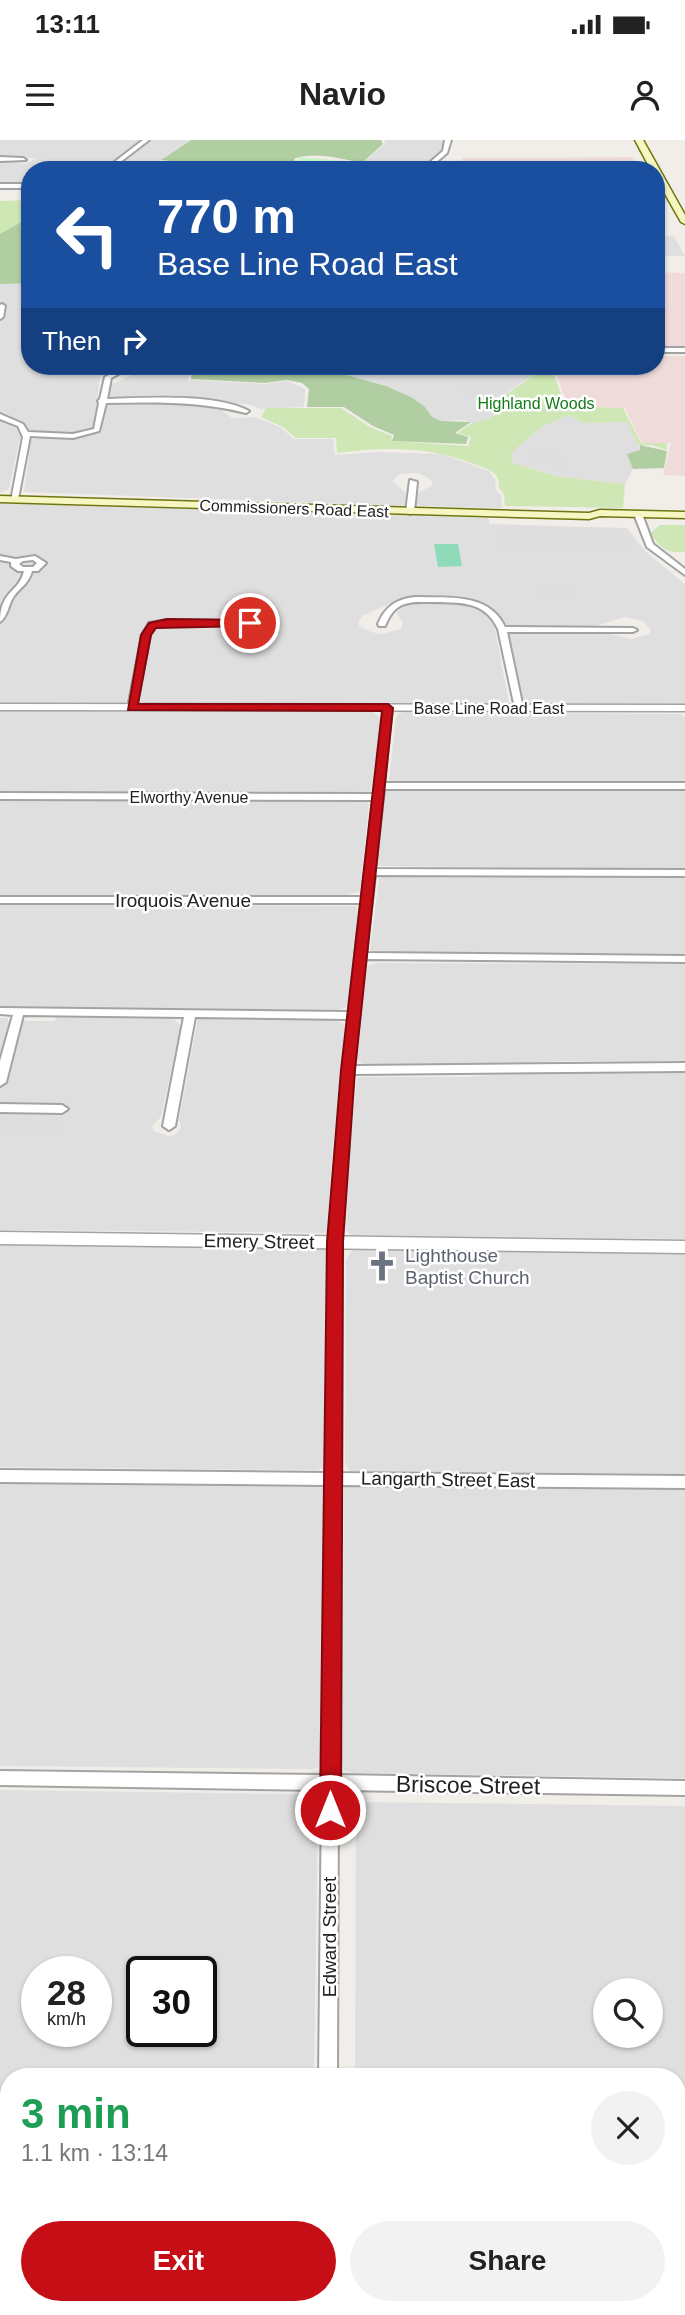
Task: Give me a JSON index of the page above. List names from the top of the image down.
{
  "streets": {
    "main road": ["Commissioners Road East"],
    "street": [
      "Base Line Road East",
      "Elworthy Avenue",
      "Iroquois Avenue",
      "Emery Street",
      "Langarth Street East",
      "Briscoe Street",
      "Edward Street"
    ]
  },
  "crossings": [
    ["Base Line Road East", "Edward Street"],
    ["Elworthy Avenue", "Edward Street"],
    ["Iroquois Avenue", "Edward Street"],
    ["Emery Street", "Edward Street"],
    ["Langarth Street East", "Edward Street"],
    ["Briscoe Street", "Edward Street"]
  ],
  "parks": ["Highland Woods"],
  "places": {
    "church": ["Lighthouse Baptist Church"]
  },
  "page": {
    "status": "13:11",
    "header": "Navio",
    "turn": ["770 m", "Base Line Road East"],
    "then": "Then",
    "speed": "28 km/h",
    "limit": "30",
    "heading": ["3 min", "1.1 km · 13:14"],
    "buttons": ["Exit", "Share"]
  }
}
